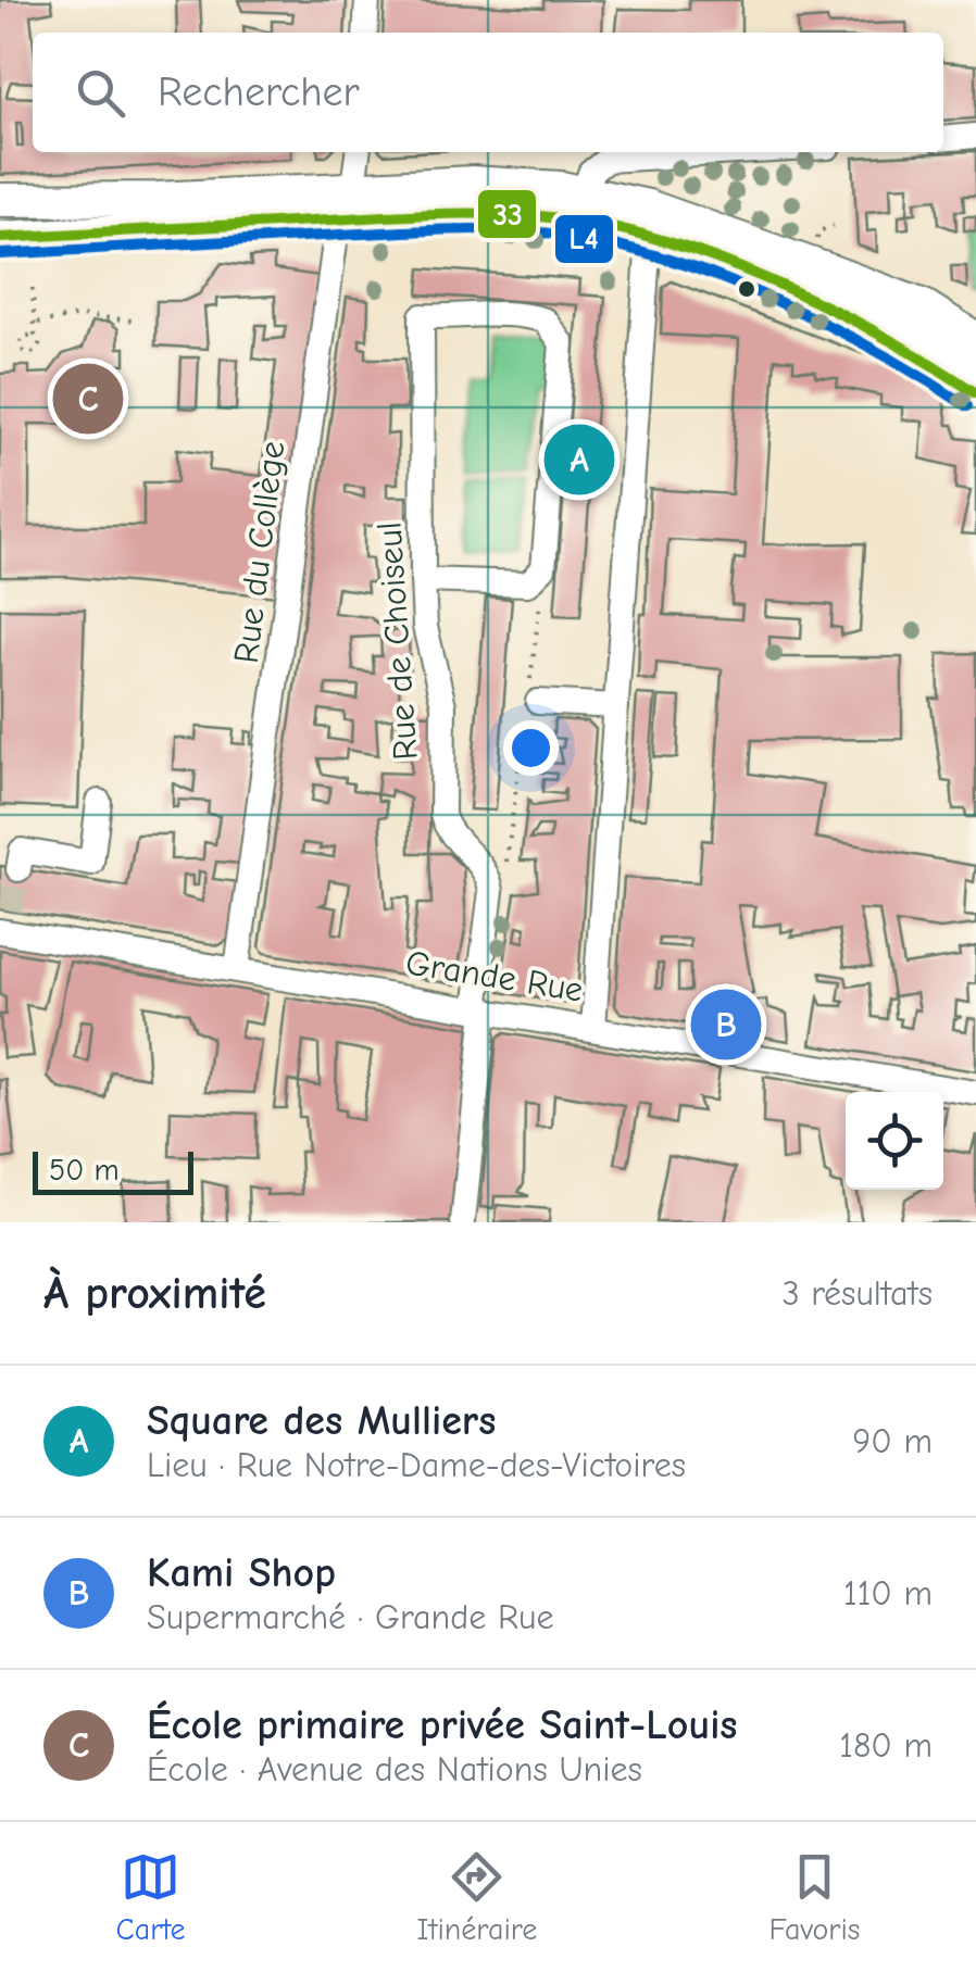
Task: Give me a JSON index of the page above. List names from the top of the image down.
{
  "streets": {
    "street": ["Rue du Collège", "Rue de Choiseul", "Grande Rue"]
  },
  "crossings": [
    ["Rue du Collège", "Grande Rue"]
  ],
  "lines": ["transit line 33", "transit line L4"],
  "scale_bar": "50 m",
  "page": {
    "search": "Rechercher",
    "pins": ["C", "A", "B"],
    "scale": "50 m",
    "heading": ["À proximité", "3 résultats"],
    "list": [
      {
        "mark": "A",
        "name": "Square des Mulliers",
        "note": "Lieu · Rue Notre-Dame-des-Victoires",
        "value": "90 m"
      },
      {
        "mark": "B",
        "name": "Kami Shop",
        "note": "Supermarché · Grande Rue",
        "value": "110 m"
      },
      {
        "mark": "C",
        "name": "École primaire privée Saint-Louis",
        "note": "École · Avenue des Nations Unies",
        "value": "180 m"
      }
    ],
    "nav": ["Carte", "Itinéraire", "Favoris"]
  }
}
